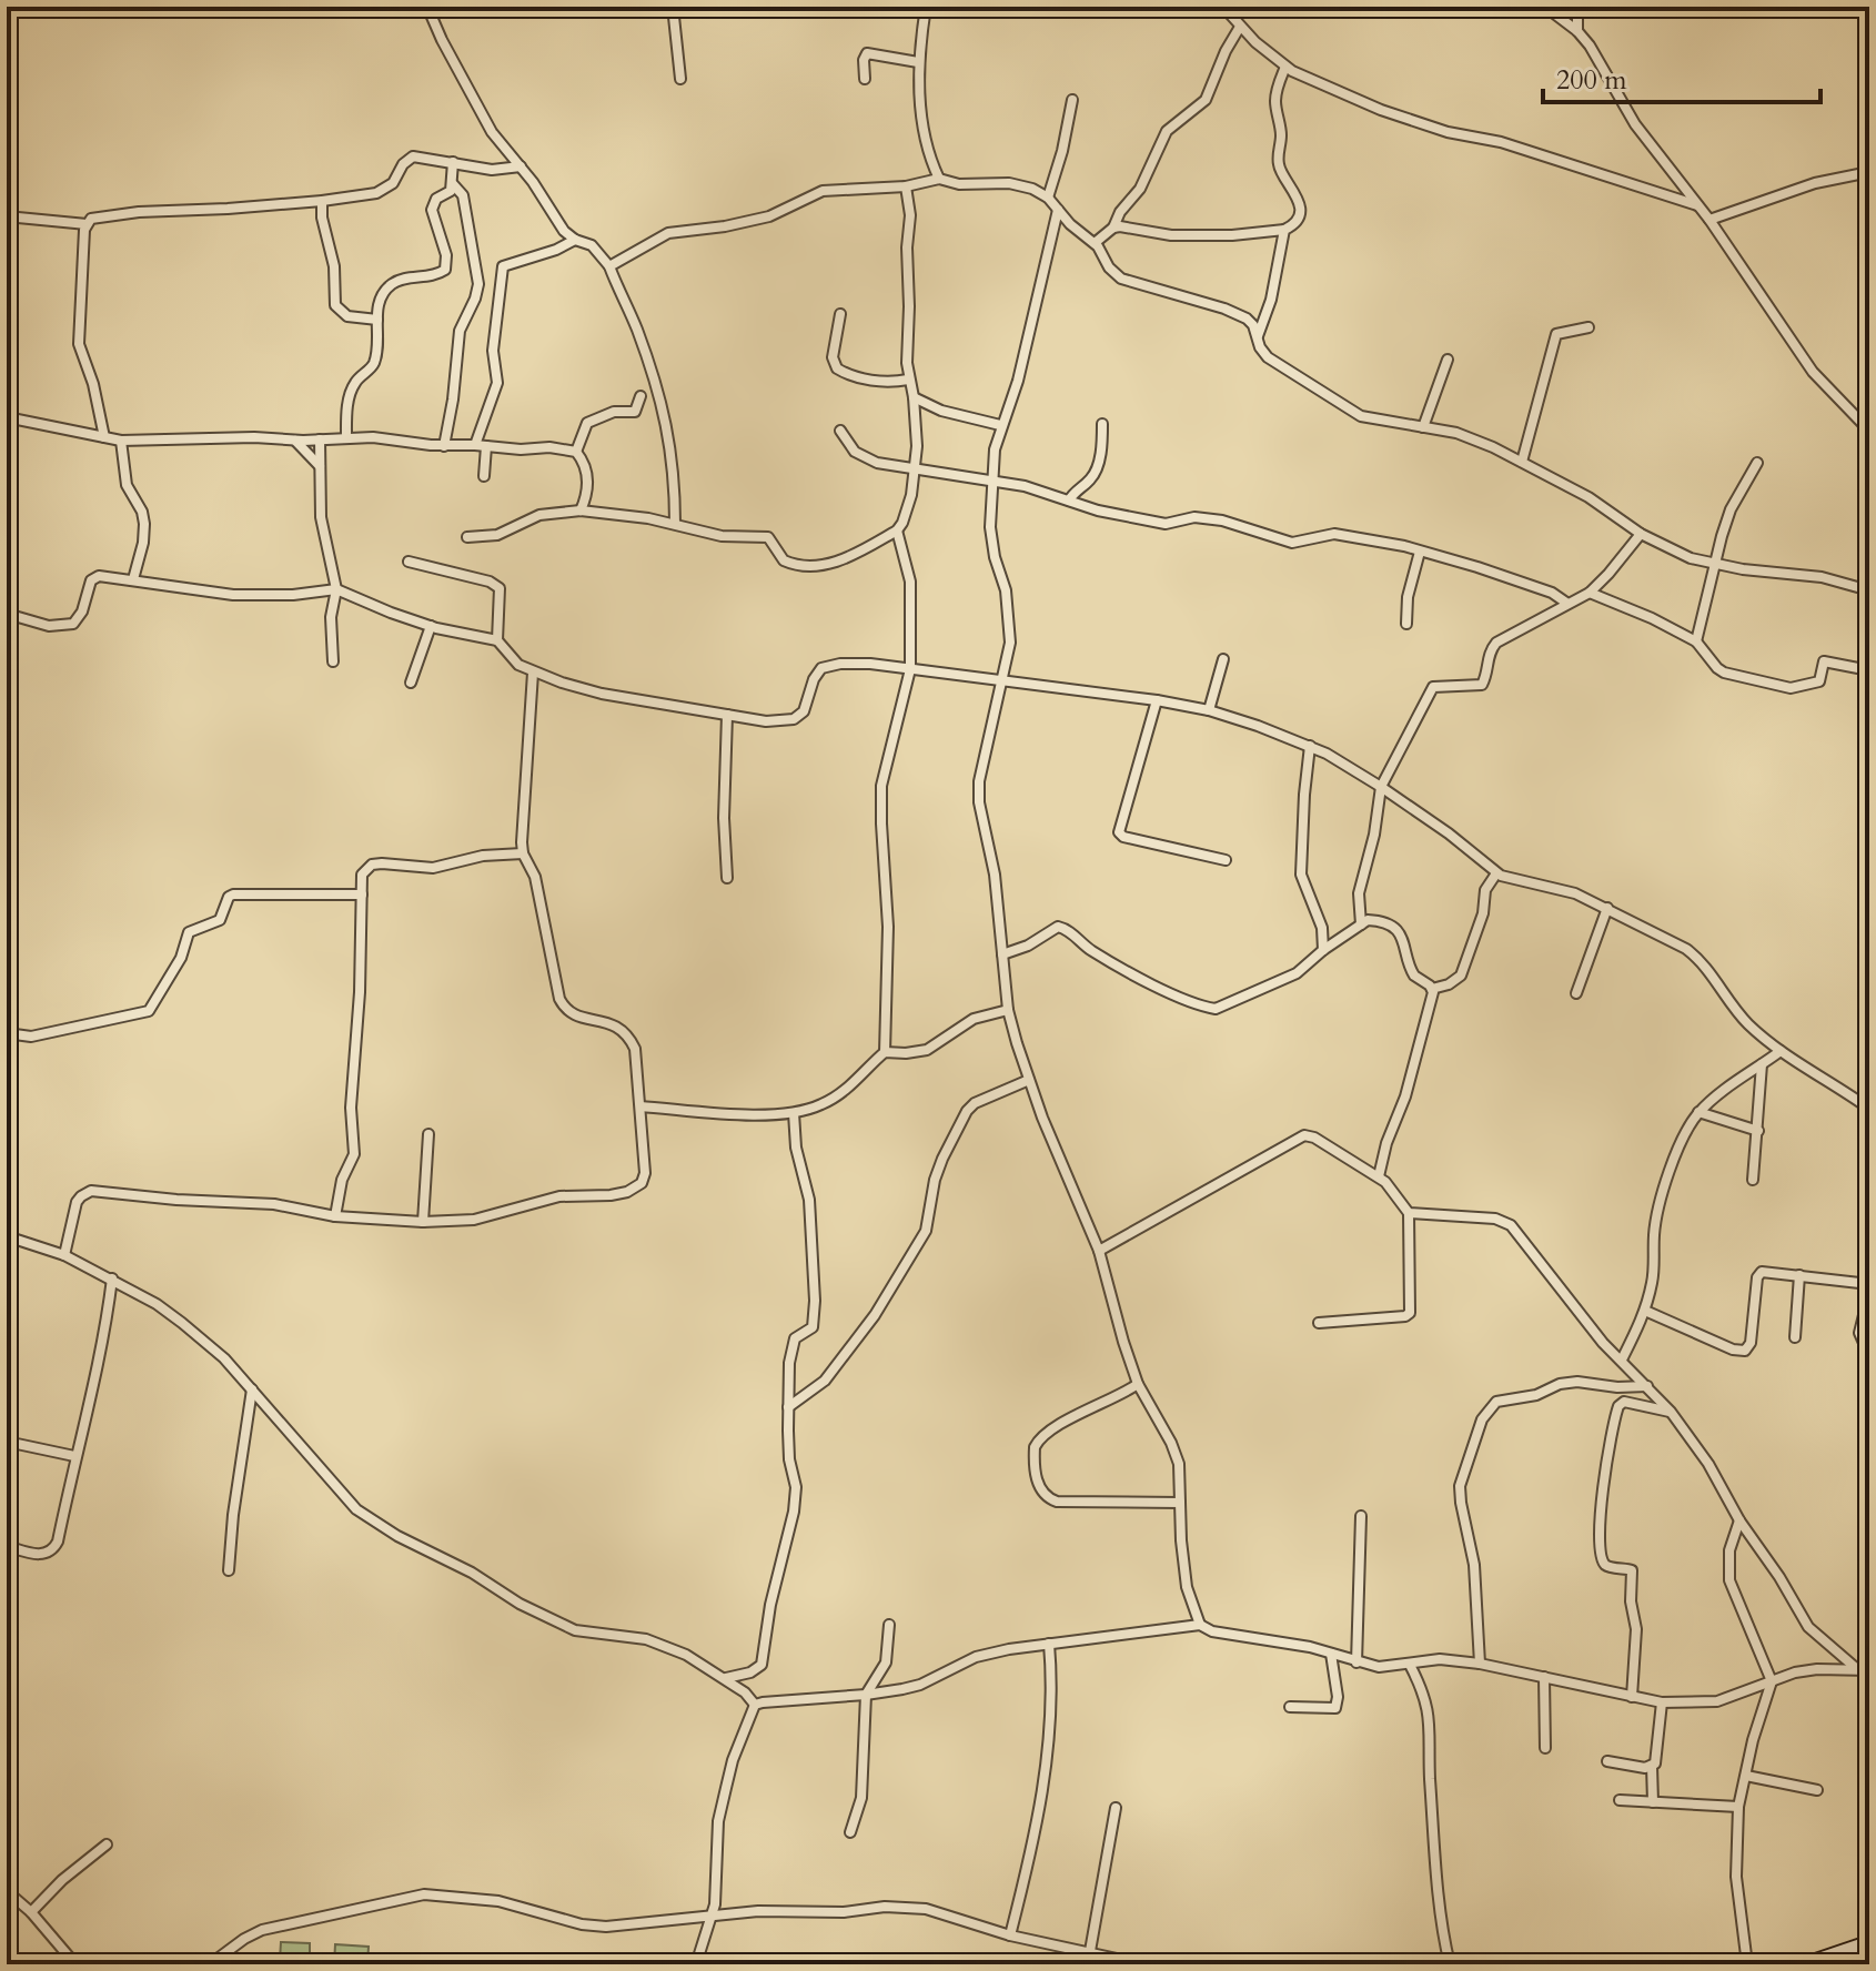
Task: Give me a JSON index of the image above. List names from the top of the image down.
{
  "scale_bar": "200 m"
}
